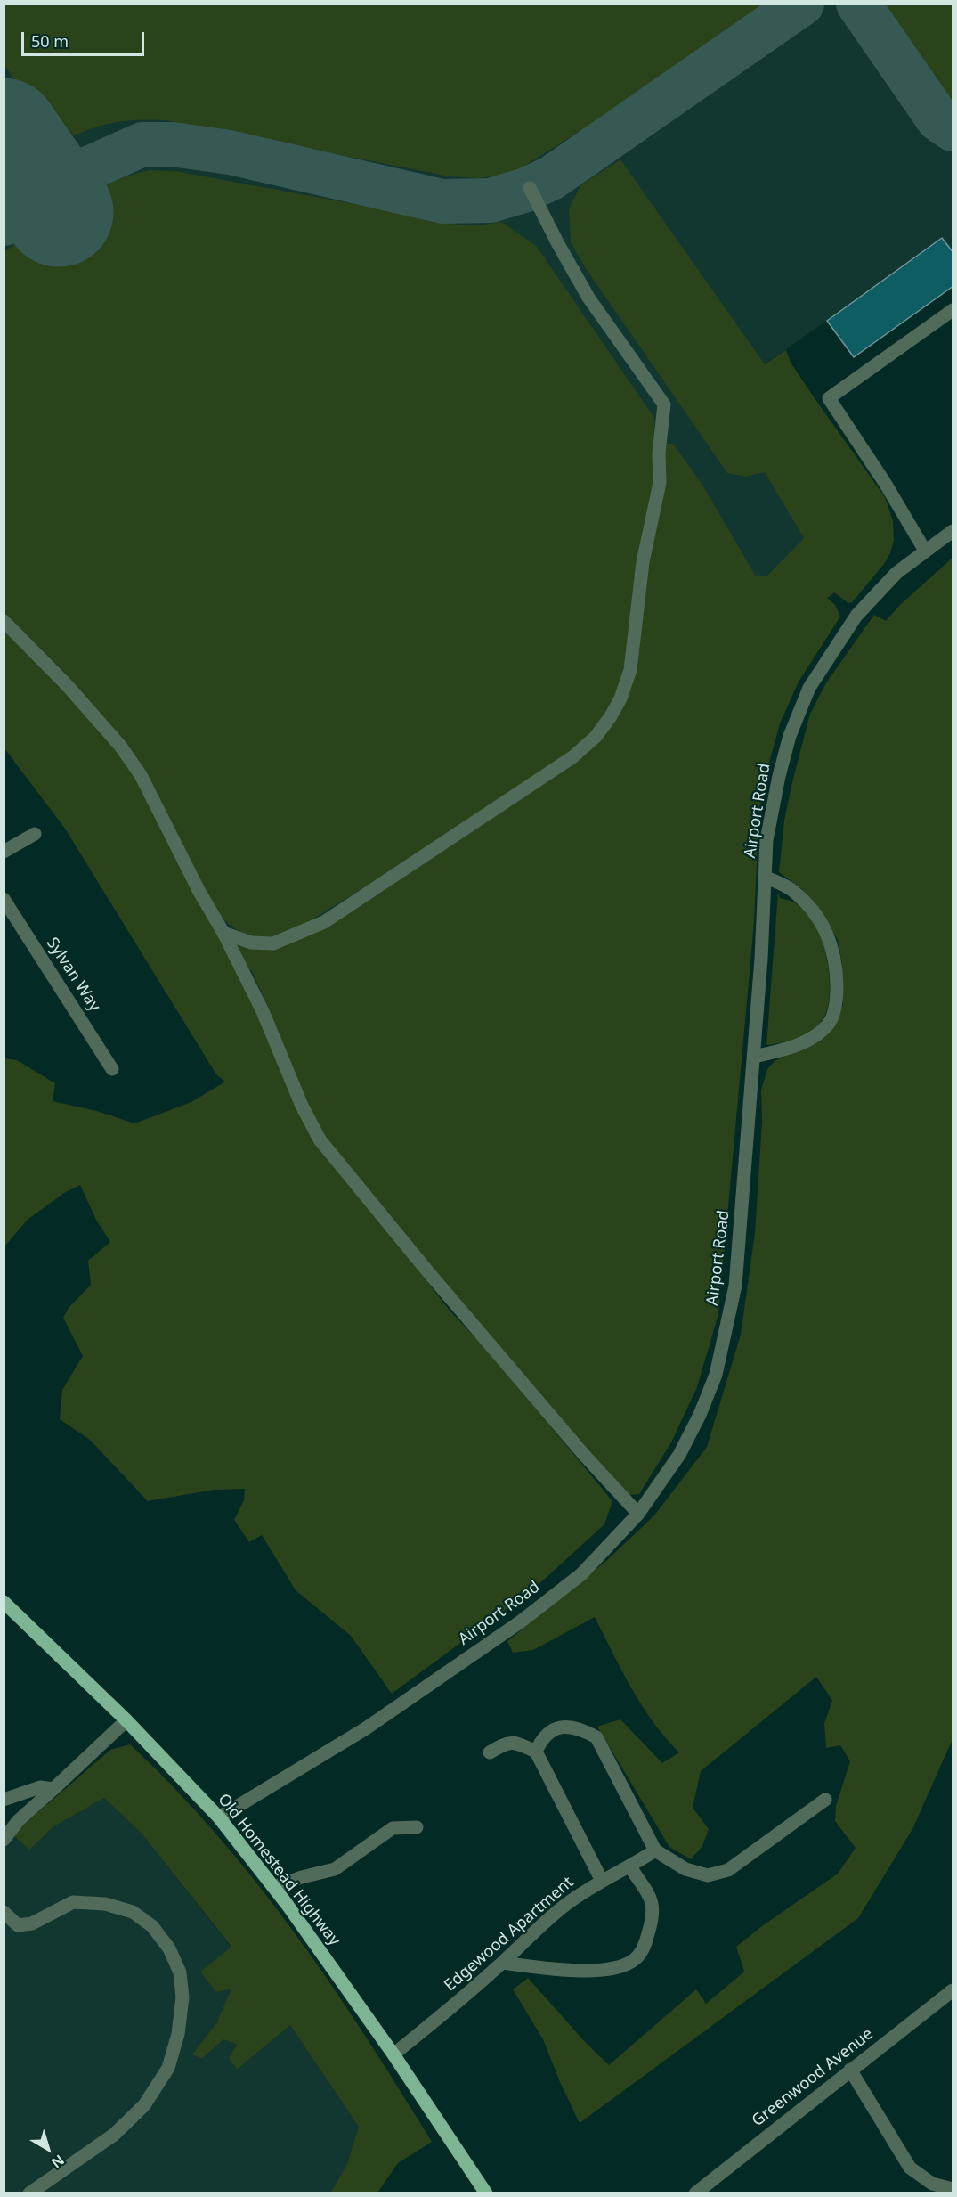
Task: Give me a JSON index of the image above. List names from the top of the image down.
{
  "streets": {
    "main road": ["Old Homestead Highway"],
    "street": [
      "Airport Road",
      "Sylvan Way",
      "Edgewood Apartment",
      "Greenwood Avenue"
    ]
  },
  "crossings": [
    ["Airport Road", "Old Homestead Highway"],
    ["Old Homestead Highway", "Edgewood Apartment"]
  ],
  "scale_bar": "50 m",
  "north": "bottom right"
}
